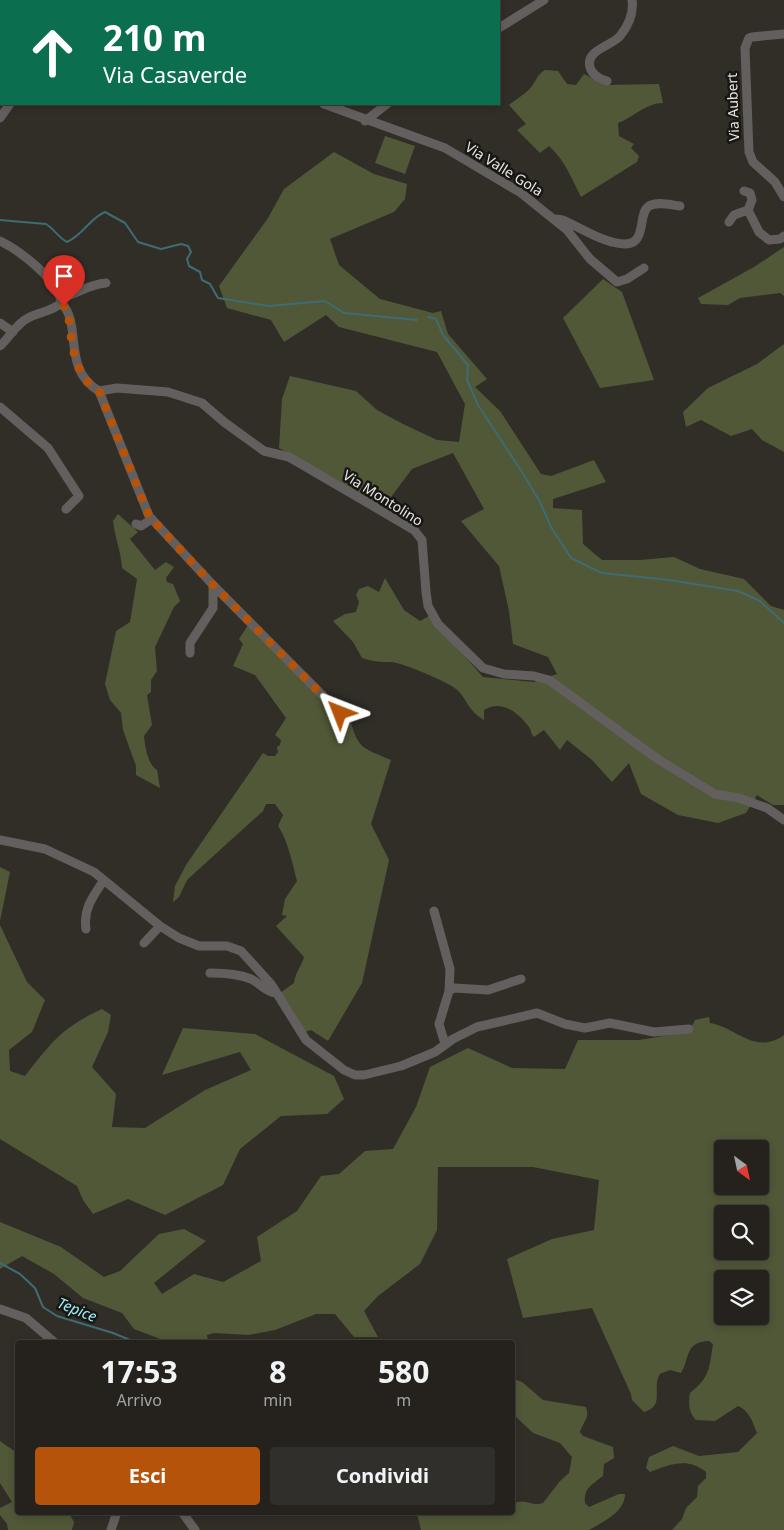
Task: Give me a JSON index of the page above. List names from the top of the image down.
{
  "streets": {
    "street": ["Via Aubert", "Via Valle Gola", "Via Montolino"]
  },
  "water": ["Tepice"],
  "north": "bottom right",
  "page": {
    "turn": ["210 m", "Via Casaverde"],
    "eta": [
      "17:53",
      "Arrivo",
      "8",
      "min",
      "580",
      "m"
    ],
    "buttons": ["Esci", "Condividi"]
  }
}
